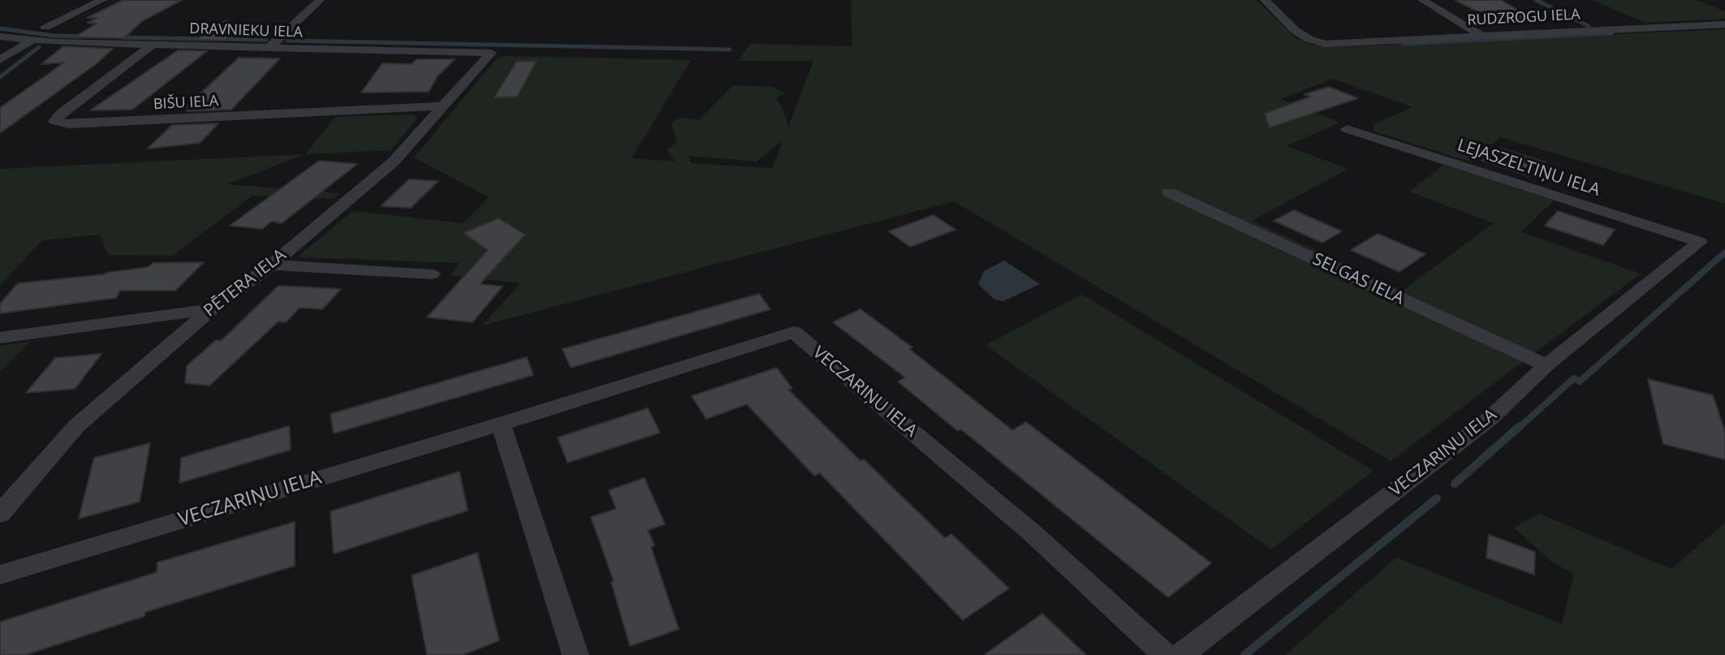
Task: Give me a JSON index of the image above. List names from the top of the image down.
{
  "streets": {
    "street": [
      "RUDZROGU IELA",
      "DRAVNIEKU IELA",
      "BIŠU IELA",
      "LEJASZELTIŅU IELA",
      "SELGAS IELA",
      "PĒTERA IELA",
      "VECZARIŅU IELA"
    ]
  },
  "crossings": [
    ["DRAVNIEKU IELA", "BIŠU IELA"],
    ["DRAVNIEKU IELA", "PĒTERA IELA"],
    ["BIŠU IELA", "PĒTERA IELA"],
    ["LEJASZELTIŅU IELA", "VECZARIŅU IELA"],
    ["SELGAS IELA", "VECZARIŅU IELA"]
  ]
}
